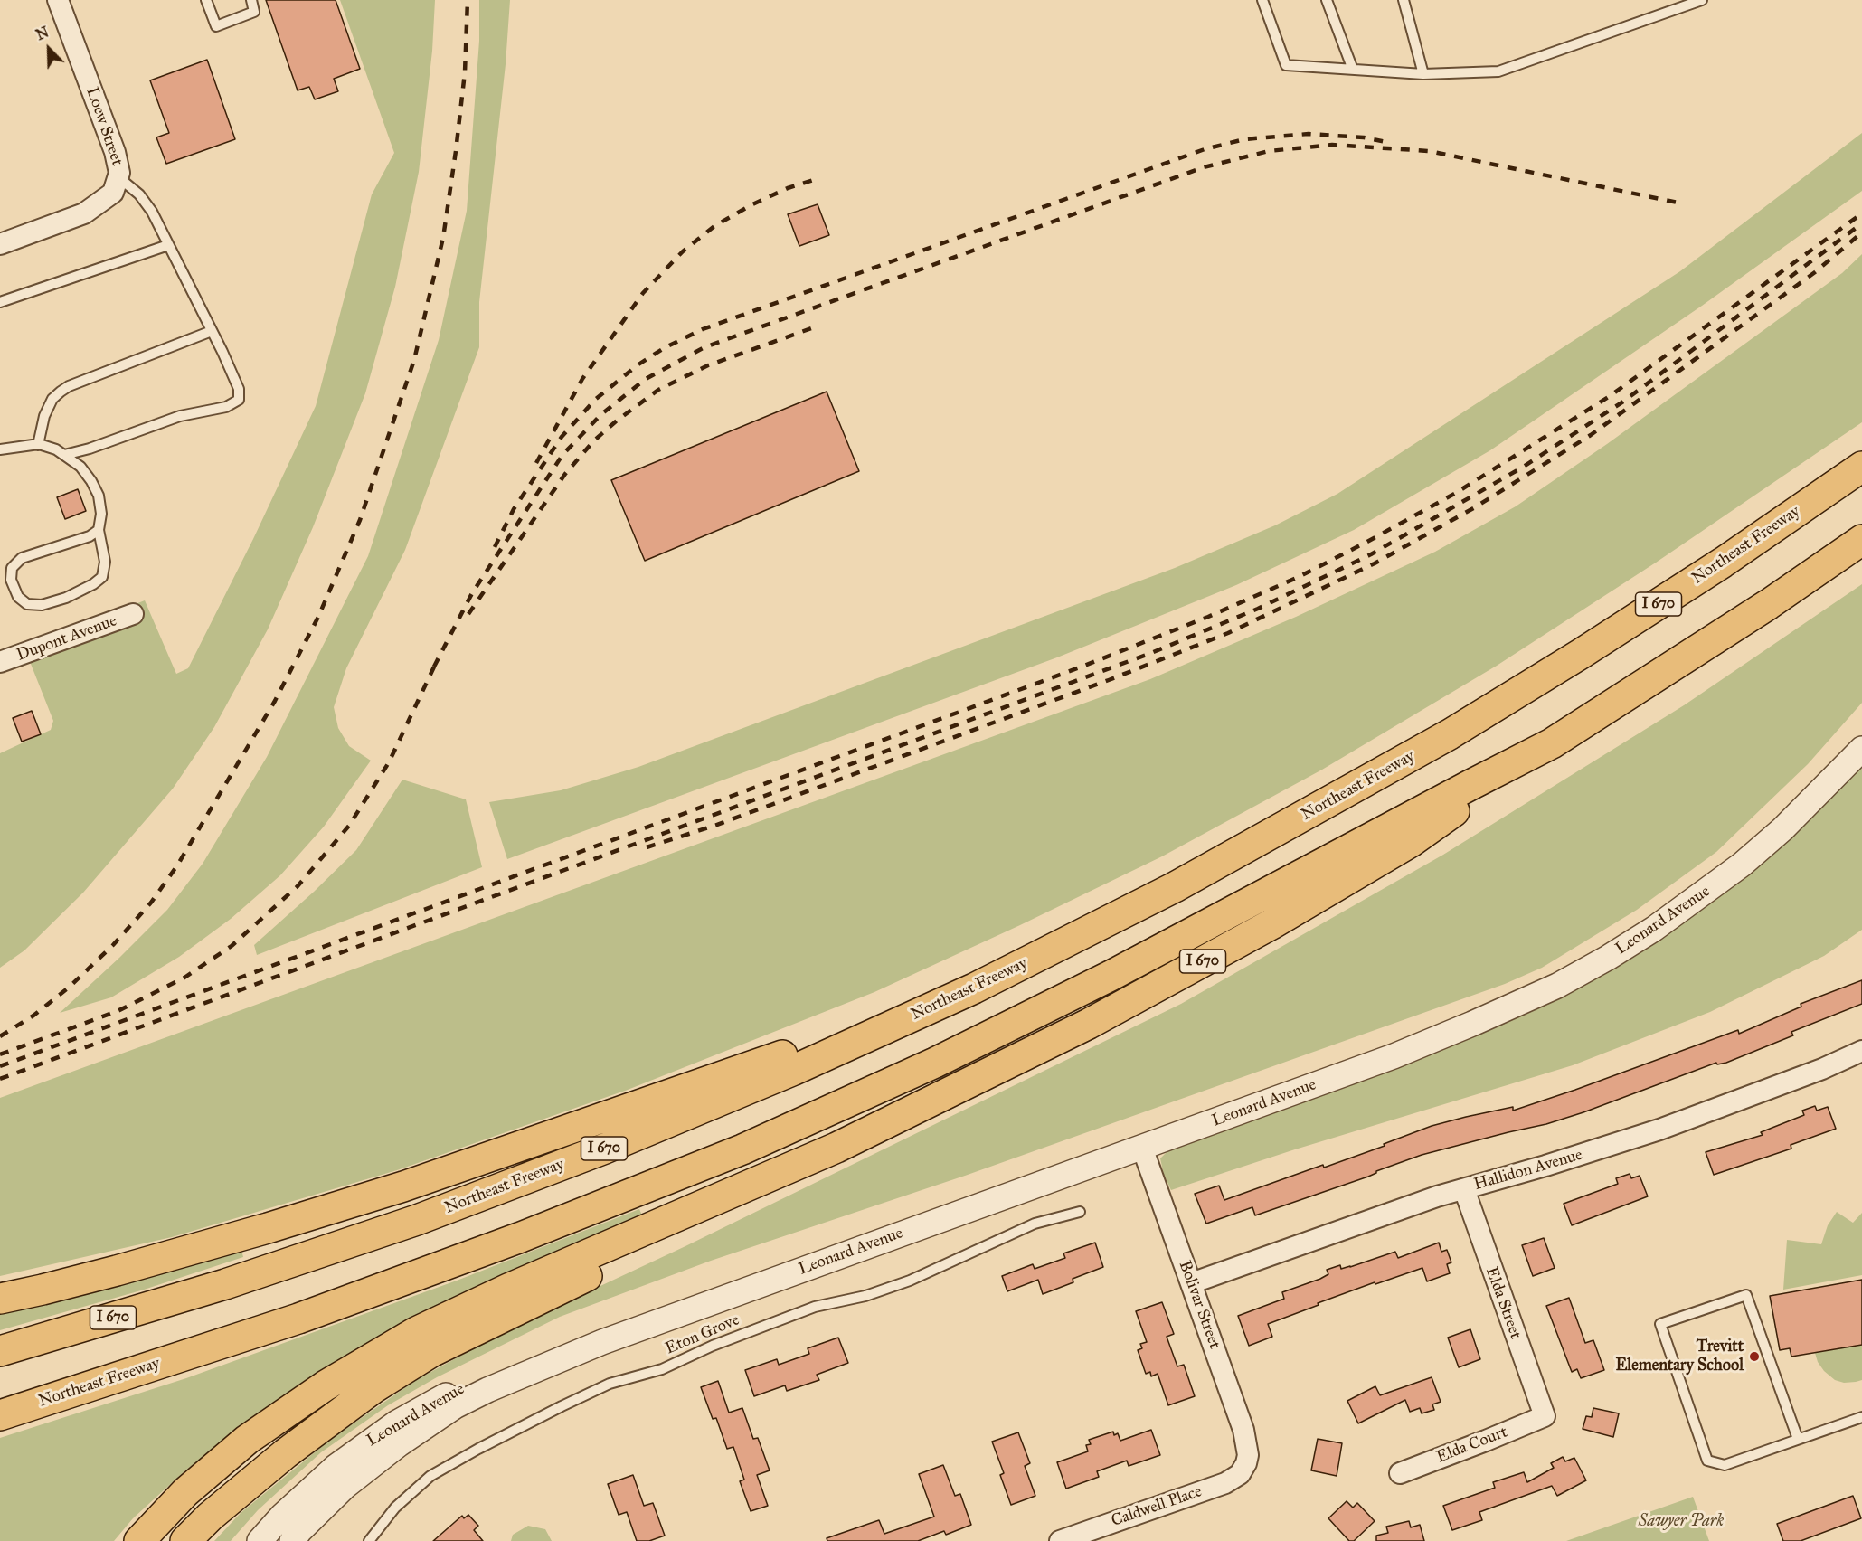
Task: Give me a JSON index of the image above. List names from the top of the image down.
{
  "streets": {
    "highway": ["Northeast Freeway", "I 670"],
    "street": [
      "Loew Street",
      "Dupont Avenue",
      "Leonard Avenue",
      "Hallidon Avenue",
      "Elda Street",
      "Bolivar Street",
      "Elda Court",
      "Caldwell Place"
    ],
    "lane": ["Eton Grove"]
  },
  "crossings": [
    ["Northeast Freeway", "I 670"],
    ["Leonard Avenue", "Bolivar Street"],
    ["Hallidon Avenue", "Elda Street"],
    ["Hallidon Avenue", "Bolivar Street"],
    ["Elda Street", "Elda Court"],
    ["Bolivar Street", "Caldwell Place"]
  ],
  "parks": ["Sawyer Park"],
  "places": ["Trevitt Elementary School"],
  "north": "top left"
}
